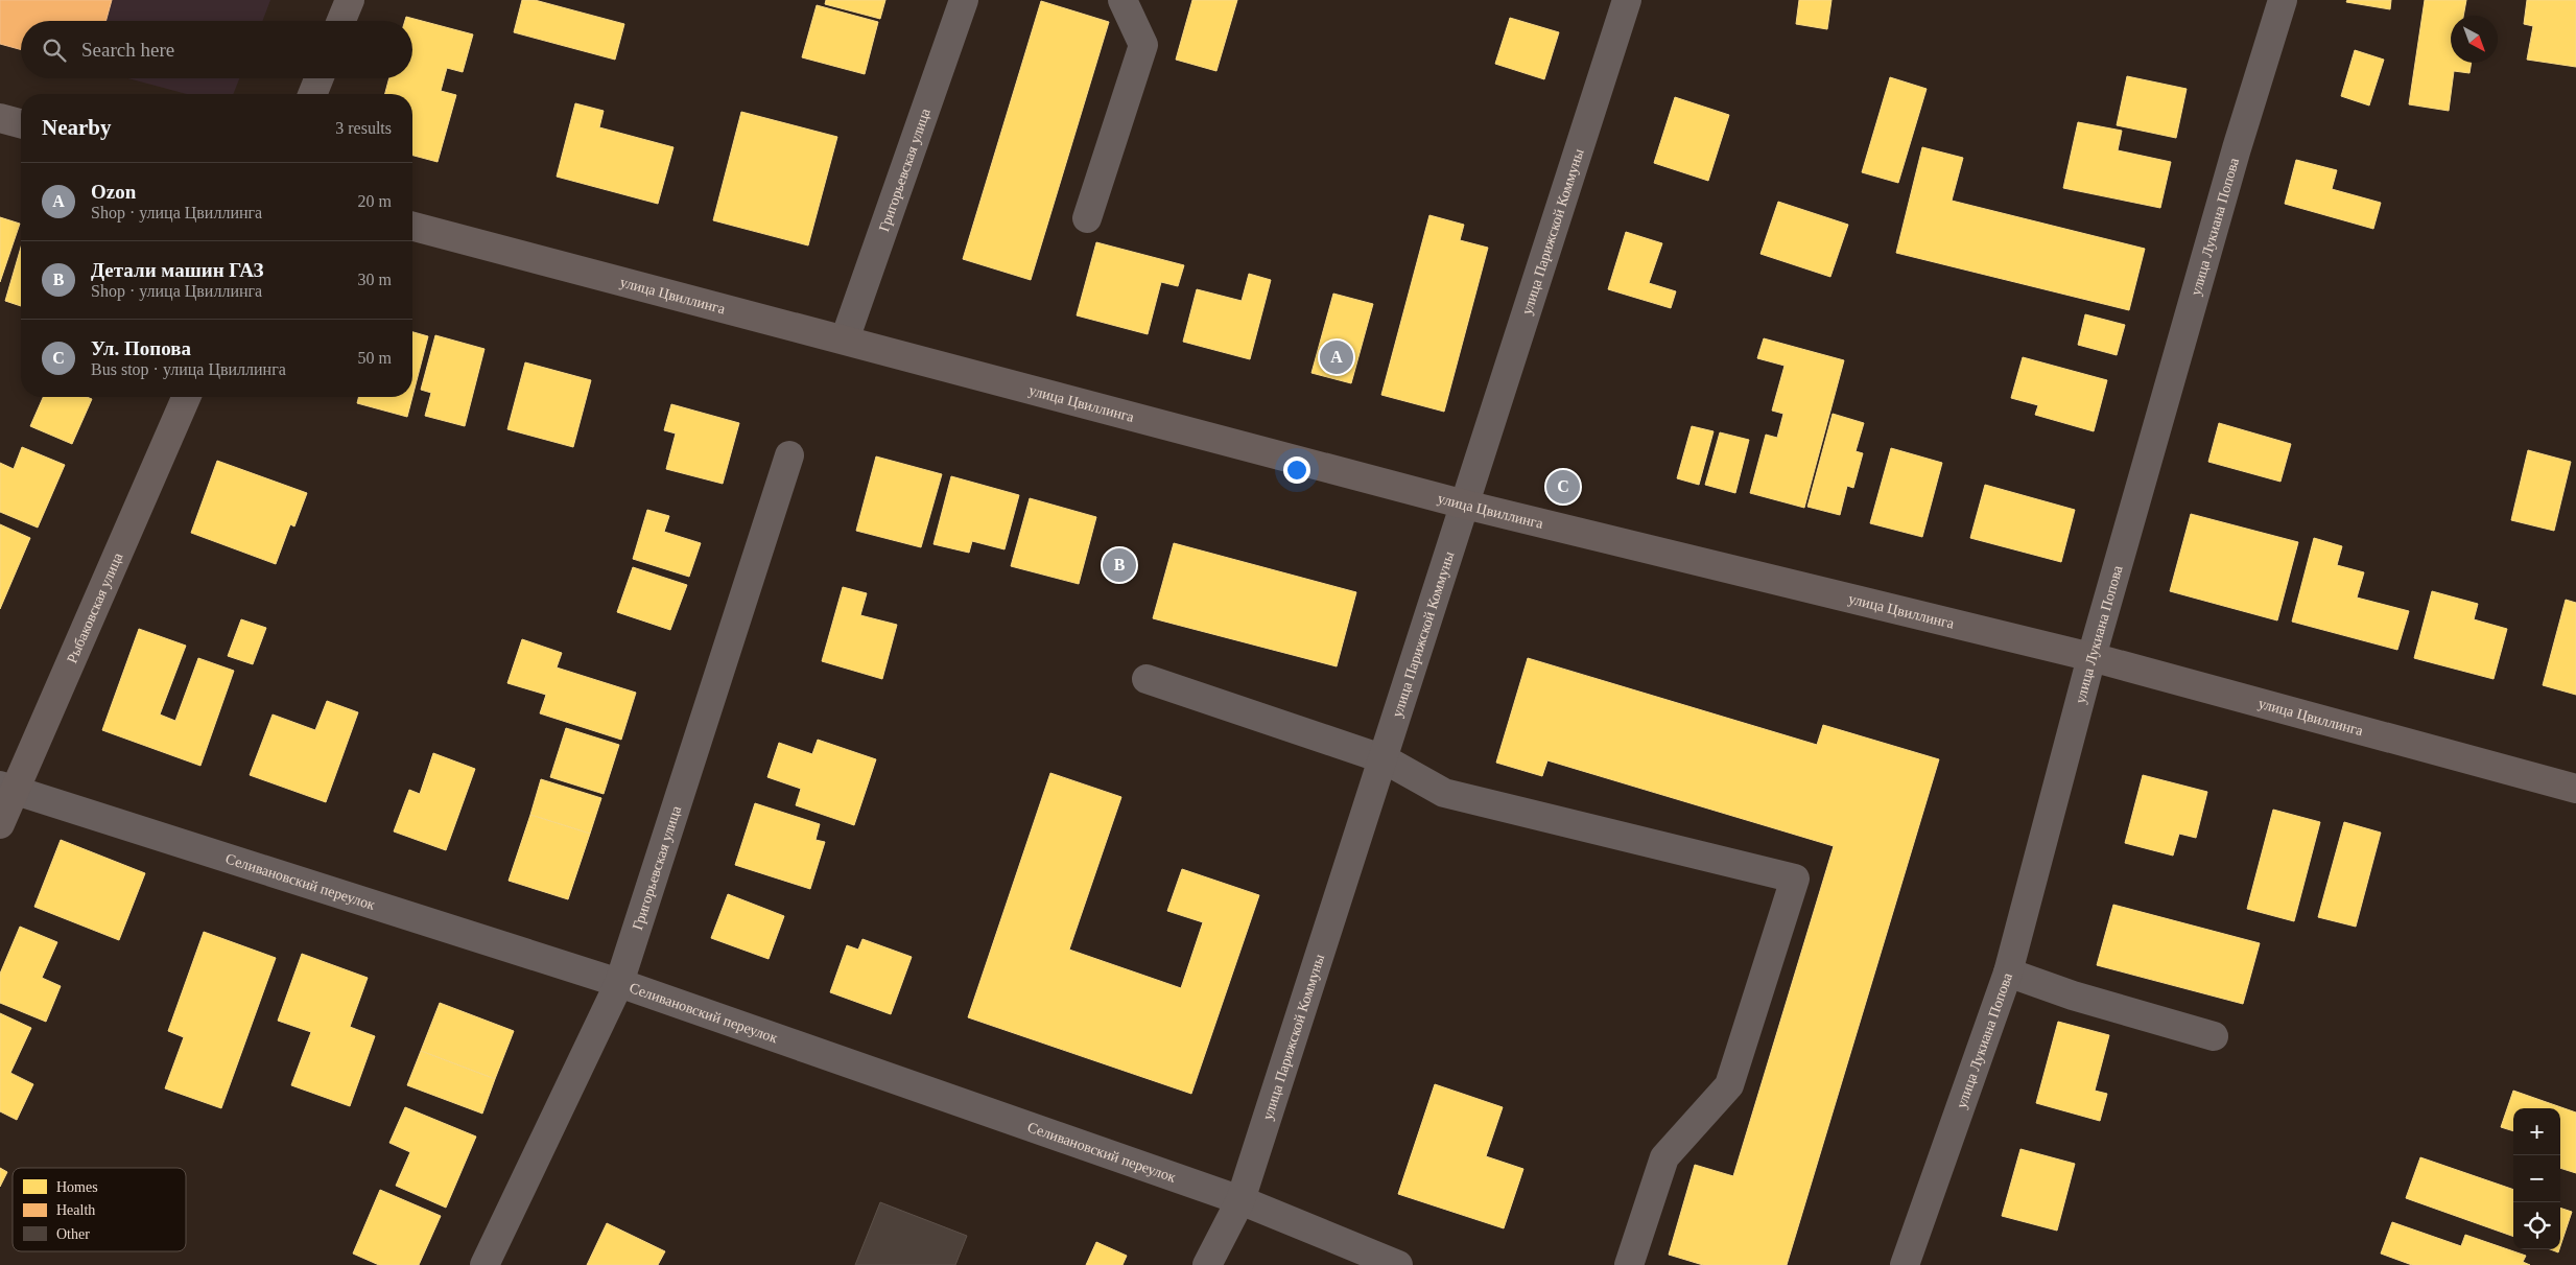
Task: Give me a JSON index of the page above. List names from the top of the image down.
{
  "streets": {
    "main road": ["улица Цвиллинга", "Рыбаковская улица"],
    "street": [
      "Григорьевская улица",
      "улица Лукиана Попова",
      "улица Парижской Коммуны",
      "Селивановский переулок"
    ]
  },
  "crossings": [
    ["Григорьевская улица", "улица Цвиллинга"],
    ["Григорьевская улица", "Селивановский переулок"],
    ["улица Лукиана Попова", "улица Цвиллинга"],
    ["улица Парижской Коммуны", "улица Цвиллинга"],
    ["улица Парижской Коммуны", "Селивановский переулок"],
    ["Рыбаковская улица", "Селивановский переулок"]
  ],
  "legend": ["Homes", "Health", "Other"],
  "north": "bottom right",
  "page": {
    "search": "Search here",
    "heading": ["Nearby", "3 results"],
    "list": [
      {
        "mark": "A",
        "name": "Ozon",
        "note": "Shop · улица Цвиллинга",
        "value": "20 m"
      },
      {
        "mark": "B",
        "name": "Детали машин ГАЗ",
        "note": "Shop · улица Цвиллинга",
        "value": "30 m"
      },
      {
        "mark": "C",
        "name": "Ул. Попова",
        "note": "Bus stop · улица Цвиллинга",
        "value": "50 m"
      }
    ],
    "pins": ["A", "C", "B"],
    "map_buttons": ["+", "−"]
  }
}
